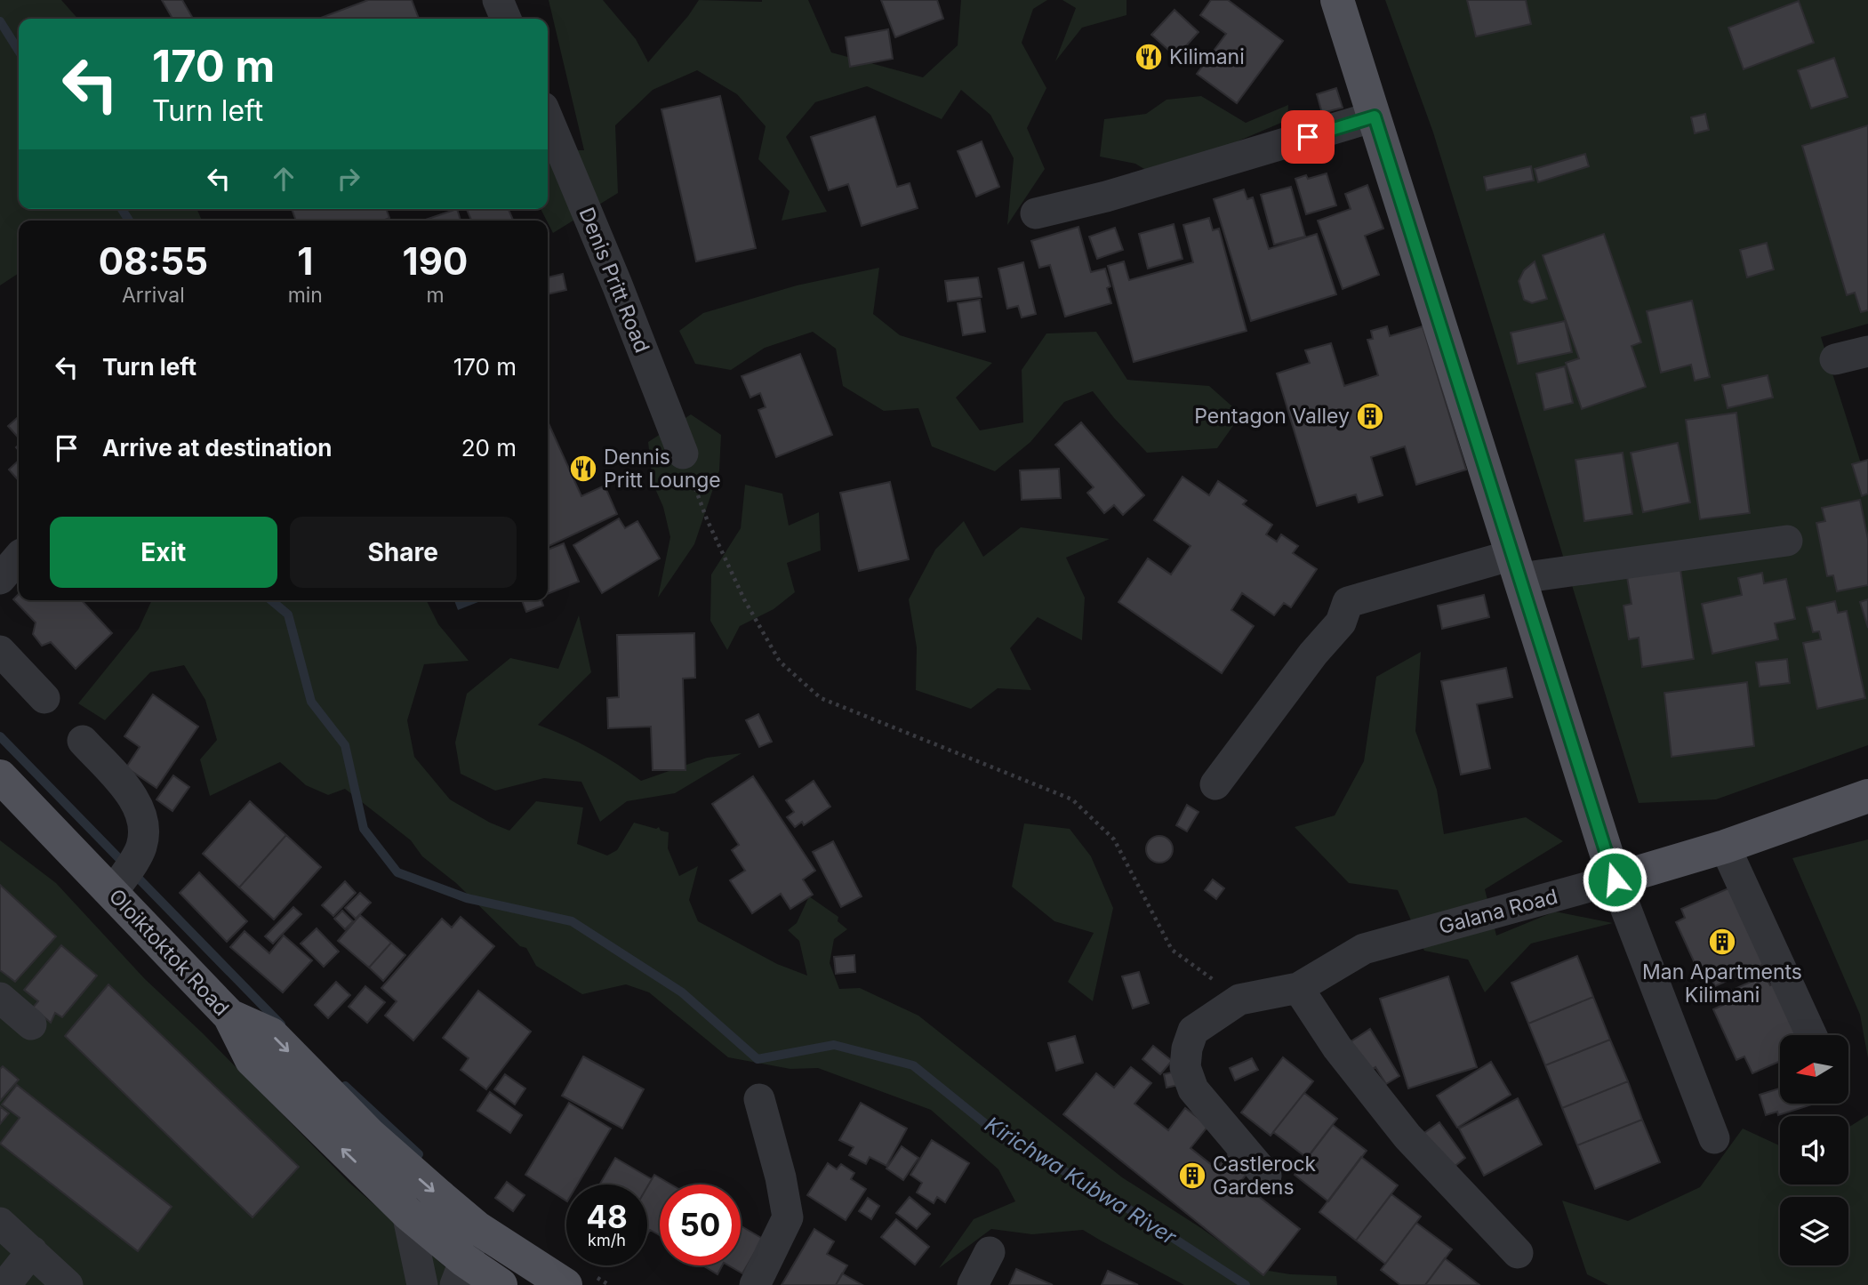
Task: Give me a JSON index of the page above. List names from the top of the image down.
{
  "streets": {
    "main road": ["Galana Road", "Oloiktoktok Road"],
    "street": ["Denis Pritt Road"]
  },
  "water": ["Kirichwa Kubwa River"],
  "places": {
    "restaurant": ["Kilimani", "Dennis Pritt Lounge"],
    "building": ["Pentagon Valley", "Man Apartments Kilimani", "Castlerock Gardens"]
  },
  "north": "left",
  "page": {
    "turn": ["170 m", "Turn left"],
    "eta": [
      "08:55",
      "Arrival",
      "1",
      "min",
      "190",
      "m"
    ],
    "list": [
      {
        "name": "Turn left",
        "value": "170 m"
      },
      {
        "name": "Arrive at destination",
        "value": "20 m"
      }
    ],
    "buttons": ["Exit", "Share"],
    "speed": "48 km/h",
    "limit": "50"
  }
}
